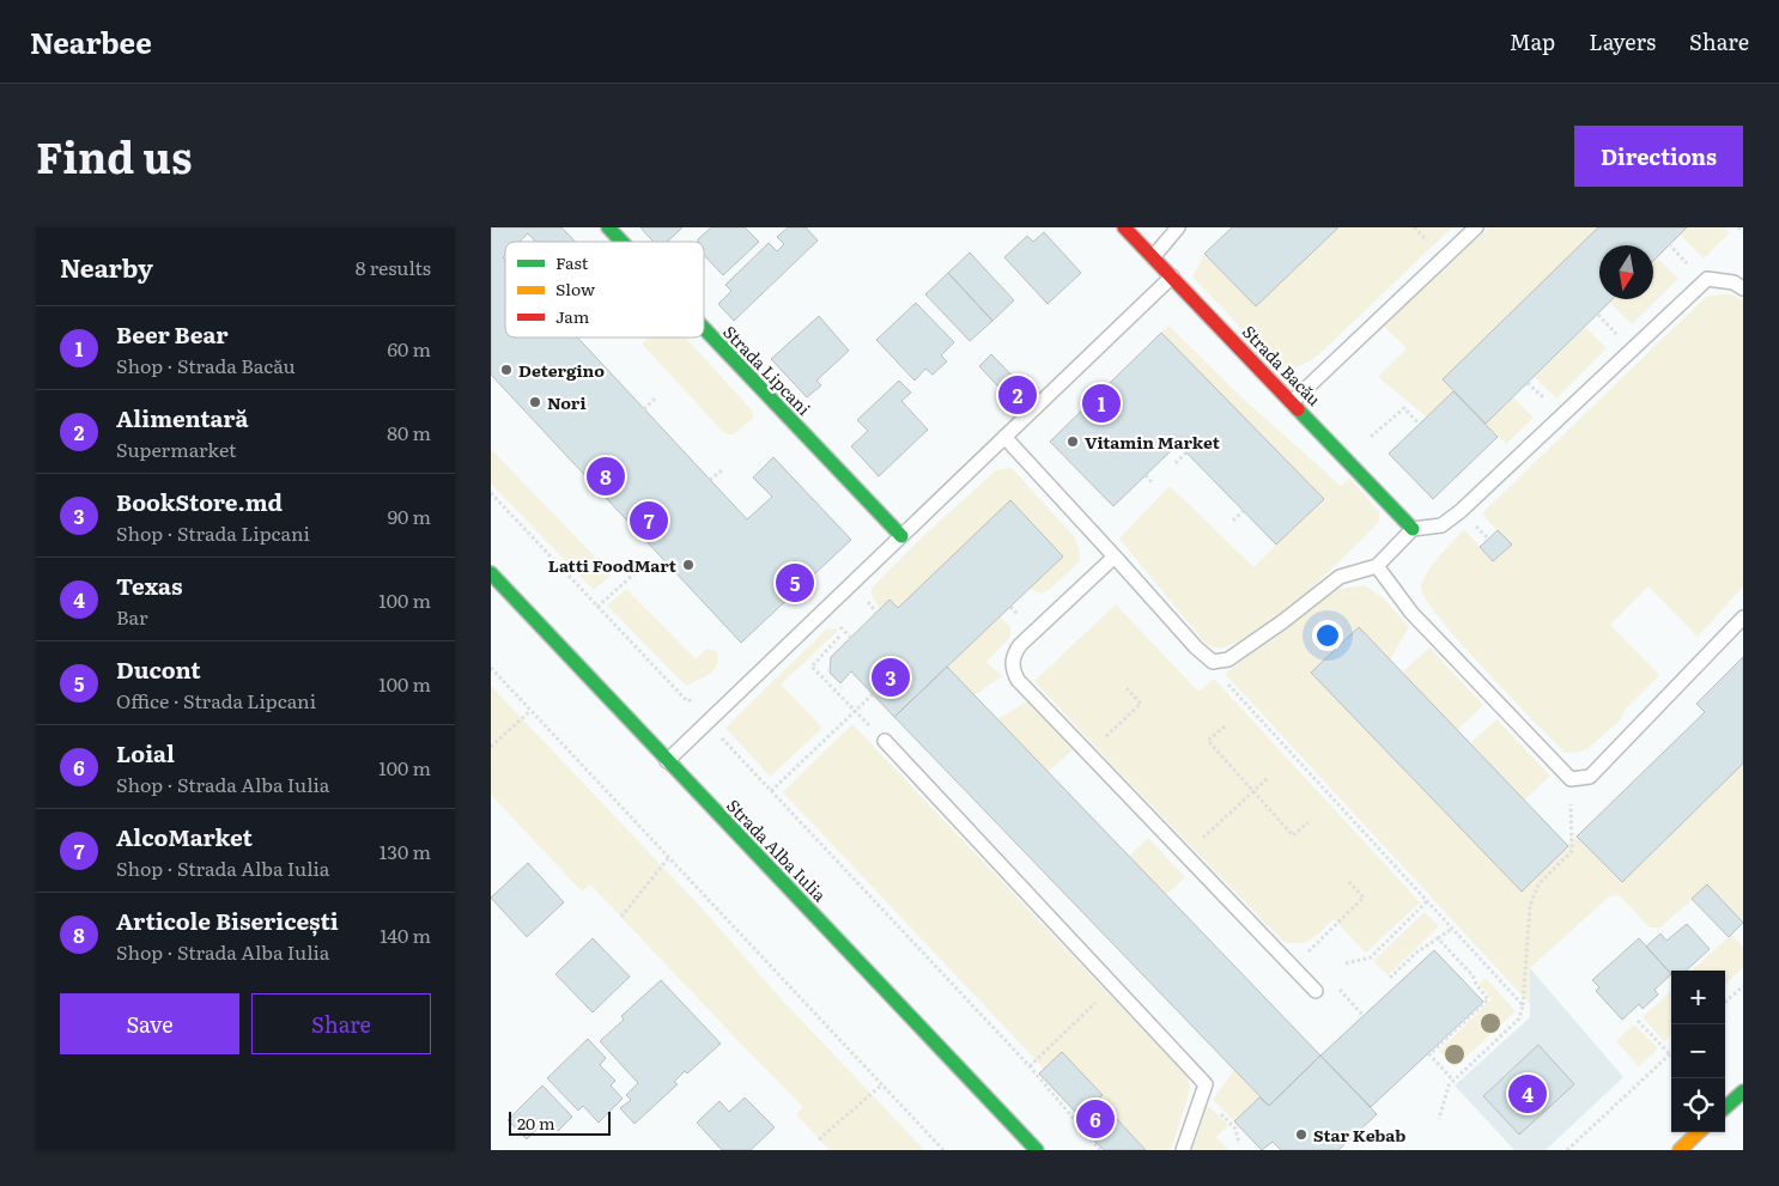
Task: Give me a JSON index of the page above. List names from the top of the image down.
{
  "streets": {
    "street": ["Strada Bacău", "Strada Lipcani", "Strada Alba Iulia"]
  },
  "places": [
    "Detergino",
    "Nori",
    "Vitamin Market",
    "Latti FoodMart",
    "Star Kebab"
  ],
  "legend": ["Fast", "Slow", "Jam"],
  "scale_bar": "20 m",
  "north": "bottom",
  "page": {
    "header": "Nearbee",
    "nav": ["Map", "Layers", "Share"],
    "title": "Find us",
    "buttons": [
      "Directions",
      ["Save", "Share"]
    ],
    "heading": ["Nearby", "8 results"],
    "list": [
      {
        "mark": "1",
        "name": "Beer Bear",
        "note": "Shop · Strada Bacău",
        "value": "60 m"
      },
      {
        "mark": "2",
        "name": "Alimentară",
        "note": "Supermarket",
        "value": "80 m"
      },
      {
        "mark": "3",
        "name": "BookStore.md",
        "note": "Shop · Strada Lipcani",
        "value": "90 m"
      },
      {
        "mark": "4",
        "name": "Texas",
        "note": "Bar",
        "value": "100 m"
      },
      {
        "mark": "5",
        "name": "Ducont",
        "note": "Office · Strada Lipcani",
        "value": "100 m"
      },
      {
        "mark": "6",
        "name": "Loial",
        "note": "Shop · Strada Alba Iulia",
        "value": "100 m"
      },
      {
        "mark": "7",
        "name": "AlcoMarket",
        "note": "Shop · Strada Alba Iulia",
        "value": "130 m"
      },
      {
        "mark": "8",
        "name": "Articole Bisericești",
        "note": "Shop · Strada Alba Iulia",
        "value": "140 m"
      }
    ],
    "pins": [
      "2",
      "1",
      "8",
      "7",
      "5",
      "3",
      "4",
      "6"
    ],
    "map_buttons": ["+", "−"],
    "scale": "20 m"
  }
}
